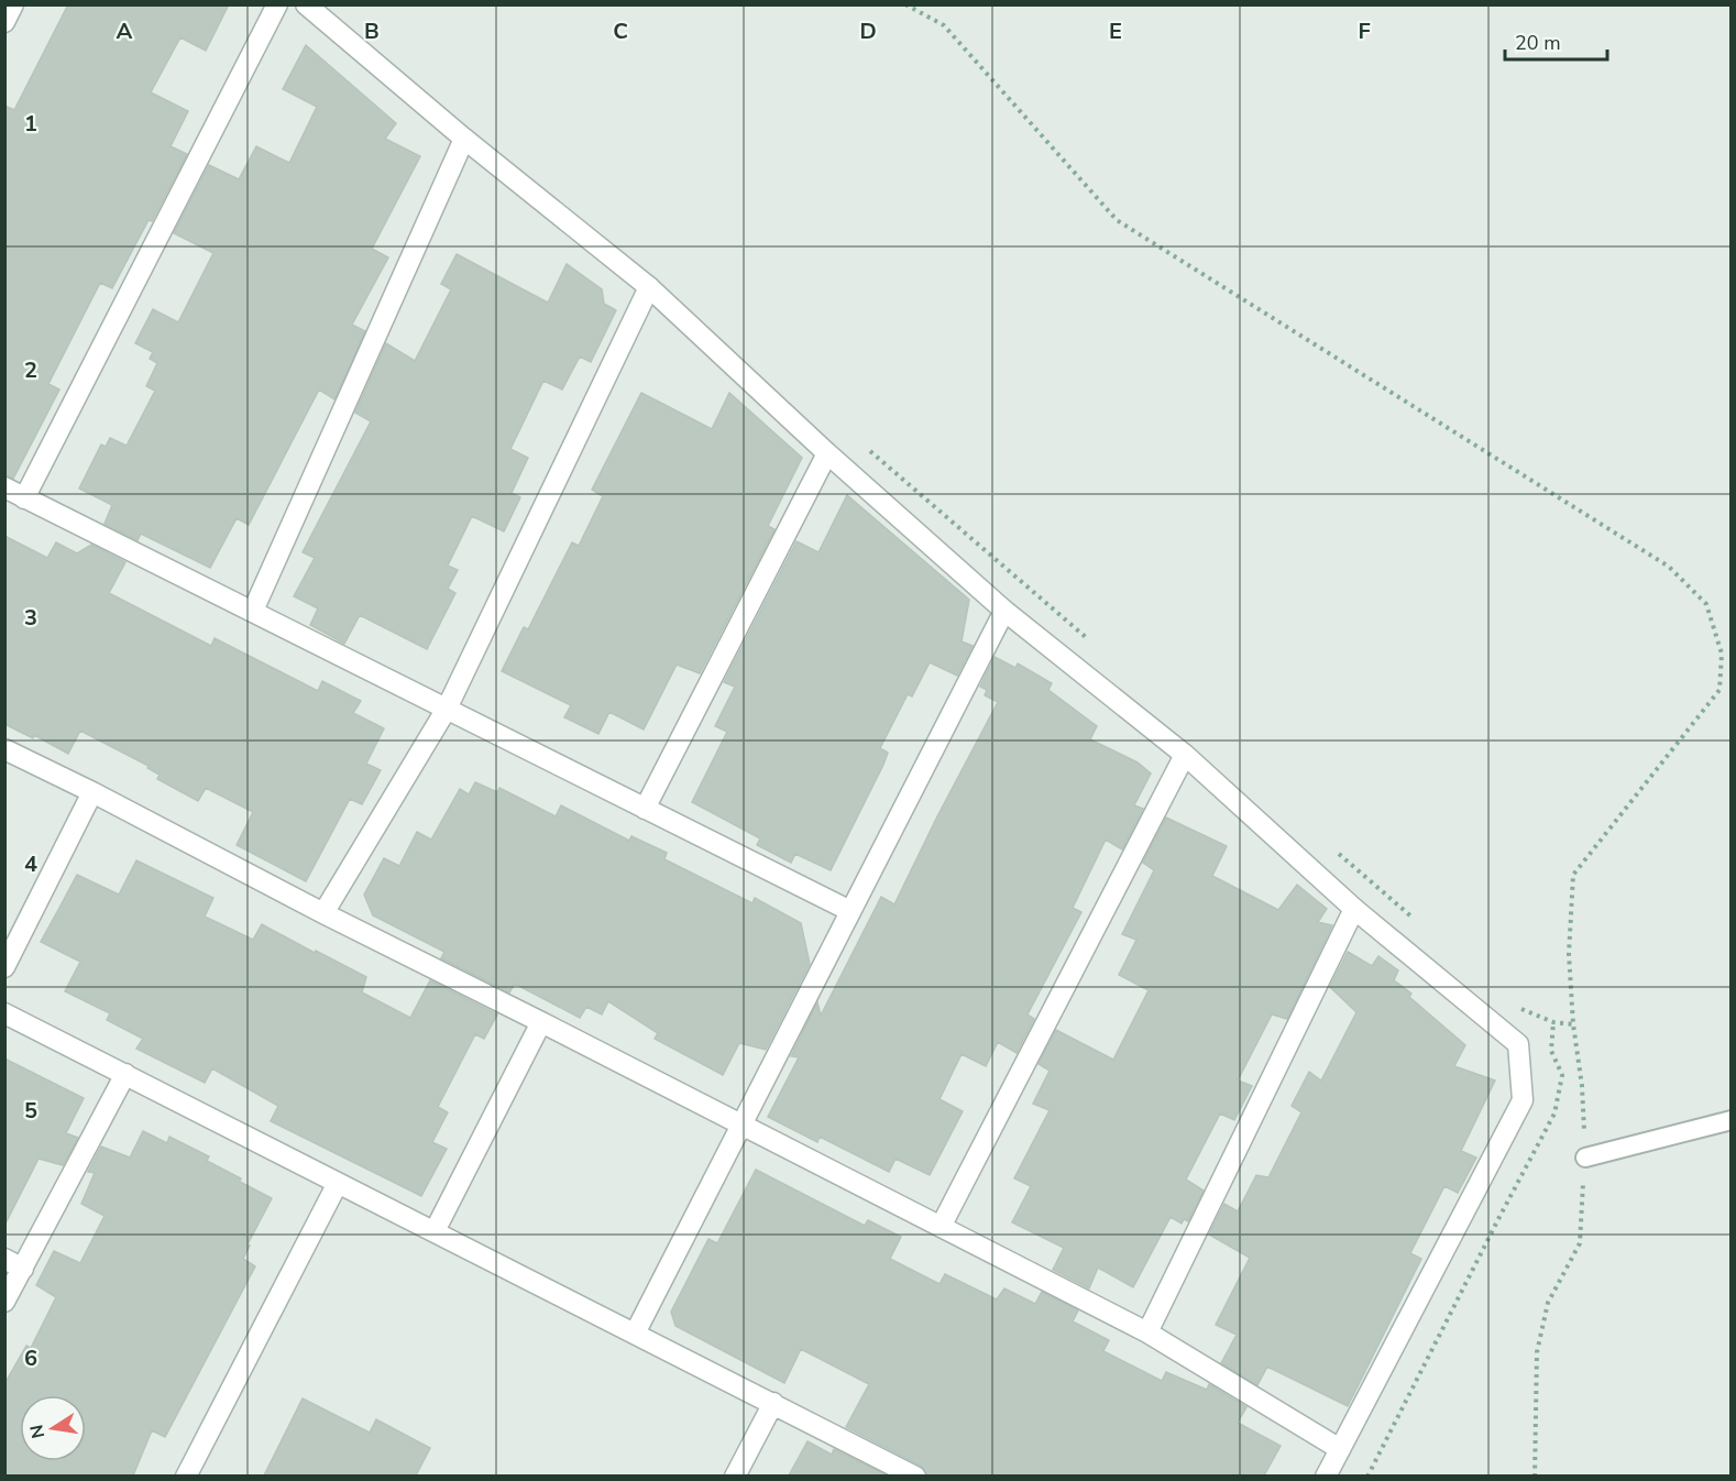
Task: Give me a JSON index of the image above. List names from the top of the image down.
{
  "scale_bar": "20 m",
  "north": "left",
  "grid": {
    "columns": [
      "A",
      "B",
      "C",
      "D",
      "E",
      "F"
    ],
    "rows": [
      "1",
      "2",
      "3",
      "4",
      "5",
      "6"
    ]
  }
}
